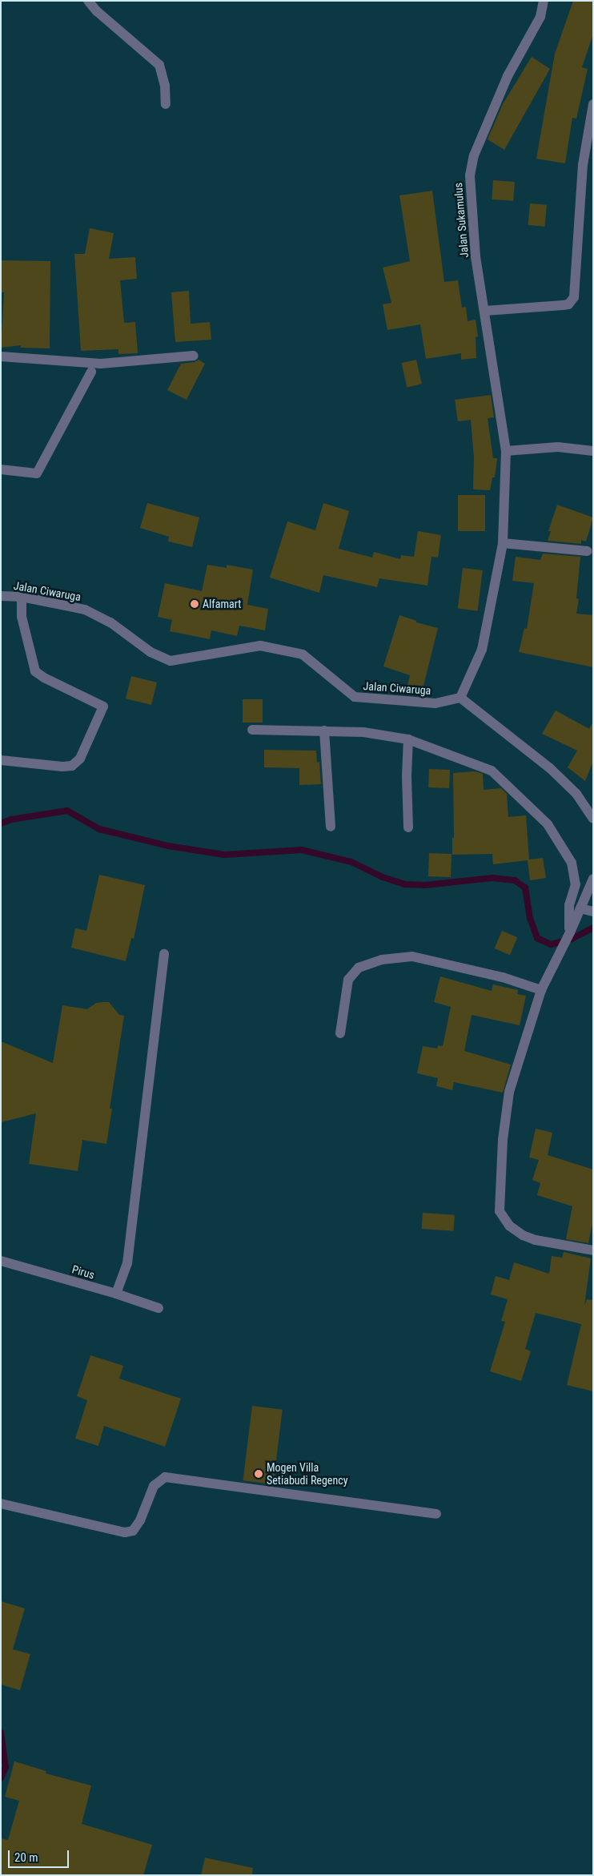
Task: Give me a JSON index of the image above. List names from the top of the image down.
{
  "streets": {
    "street": ["Jalan Sukamulus", "Jalan Ciwaruga", "Pirus"]
  },
  "places": ["Alfamart", "Mogen Villa Setiabudi Regency"],
  "scale_bar": "20 m"
}
